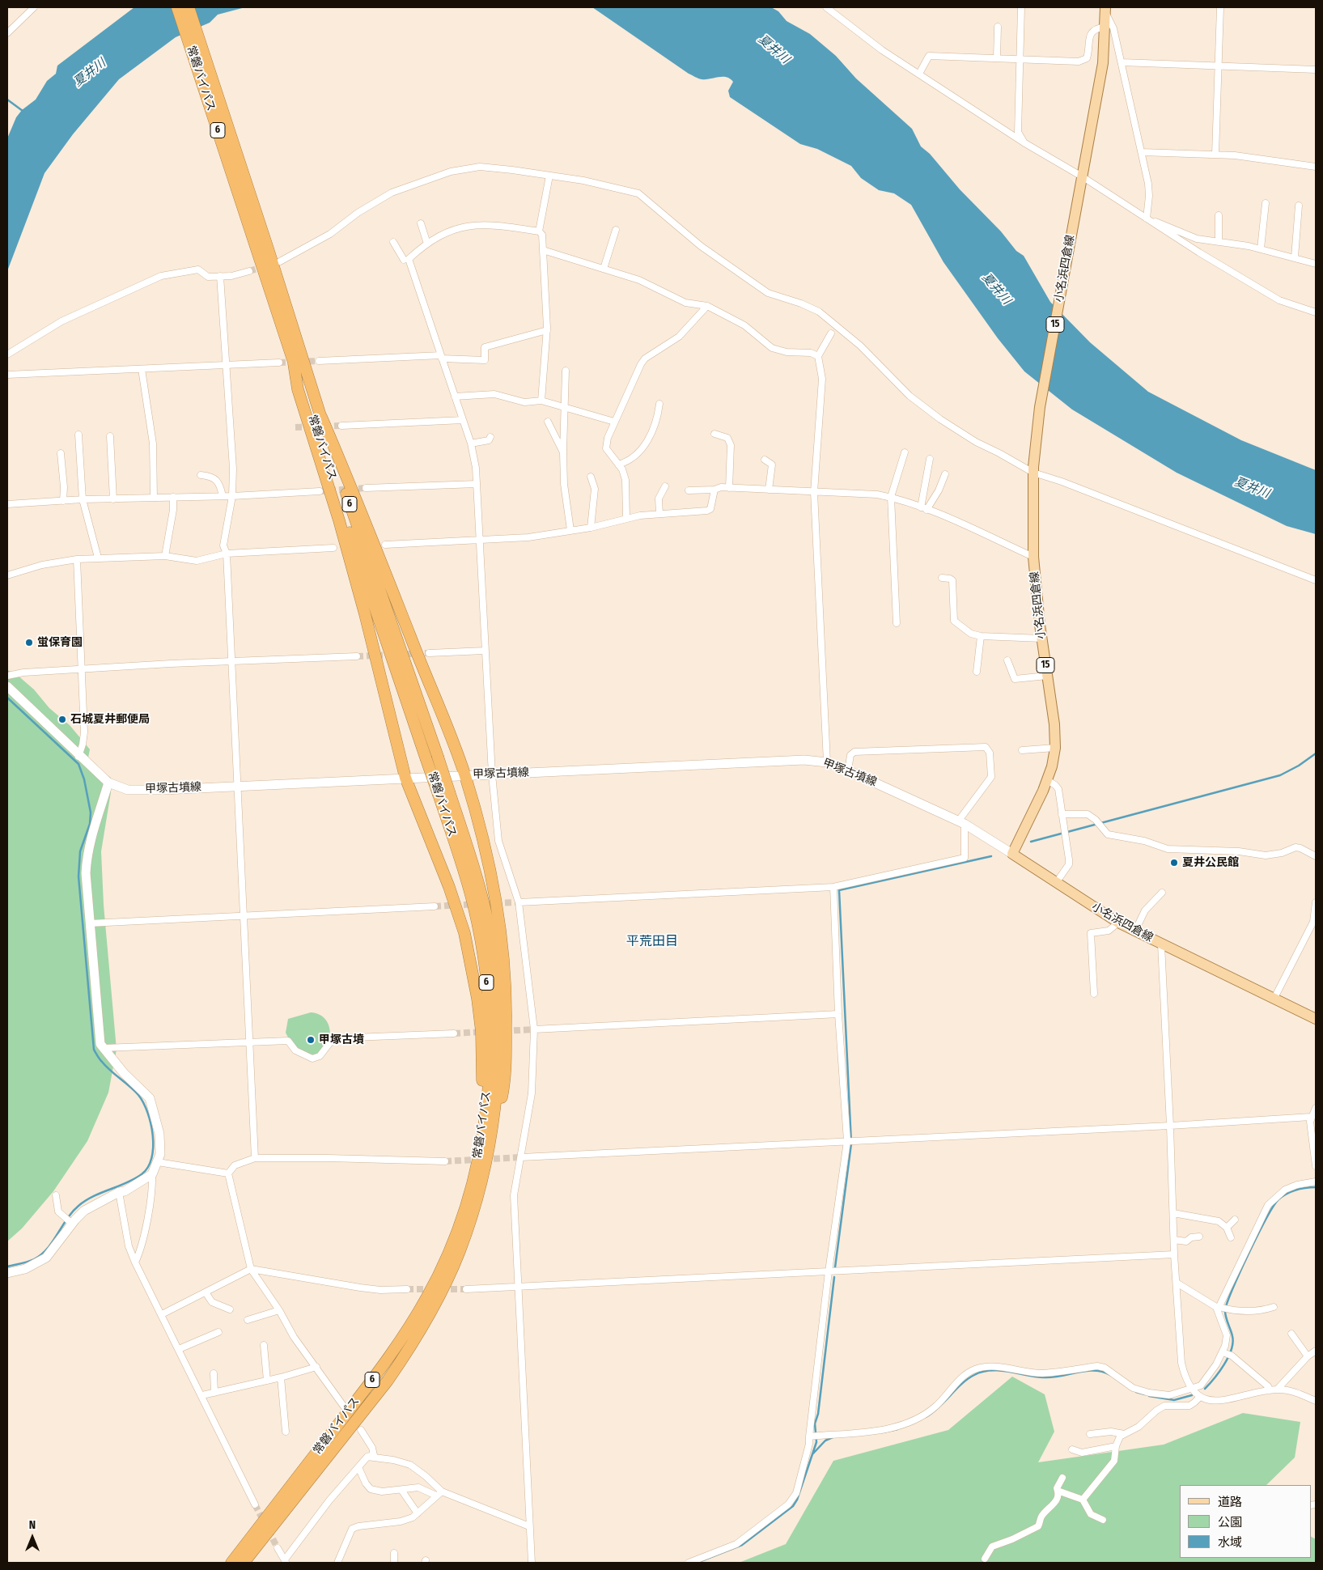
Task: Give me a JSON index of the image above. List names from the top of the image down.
{
  "streets": {
    "highway": ["常磐バイパス", "6"],
    "main road": ["小名浜四倉線", "15", "甲塚古墳線"]
  },
  "crossings": [
    ["小名浜四倉線", "甲塚古墳線"]
  ],
  "districts": ["平荒田目"],
  "water": ["夏井川"],
  "places": [
    "蛍保育園",
    "石城夏井郵便局",
    "夏井公民館",
    "甲塚古墳"
  ],
  "legend": ["道路", "公園", "水域"],
  "north": "top"
}
